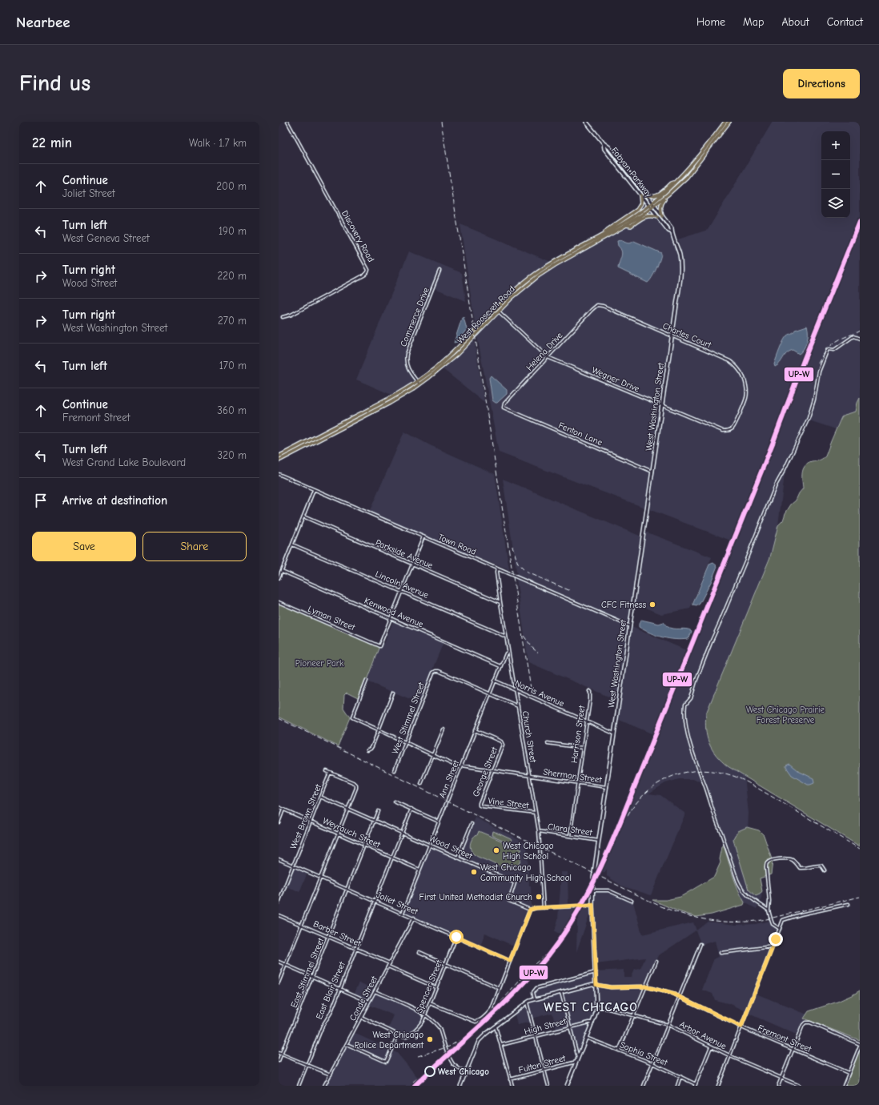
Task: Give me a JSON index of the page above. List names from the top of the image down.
{
  "streets": {
    "main road": ["Fabyan Parkway", "West Roosevelt Road", "West Washington Street"],
    "street": [
      "Discovery Road",
      "Commerce Drive",
      "Charles Court",
      "Helena Drive",
      "Wegner Drive",
      "Fenton Lane",
      "Town Road",
      "Parkside Avenue",
      "Lincoln Avenue",
      "Kenwood Avenue",
      "Lyman Street",
      "Norris Avenue",
      "West Stimmel Street",
      "Harrison Street",
      "Church Street",
      "George Street",
      "Sherman Street",
      "Ann Street",
      "Vine Street",
      "West Brown Street",
      "Clara Street",
      "Weyrauch Street",
      "Wood Street",
      "Joliet Street",
      "Barber Street",
      "East Stimmel Street",
      "Spencer Street",
      "East Blair Street",
      "Conde Street",
      "High Street",
      "Arbor Avenue",
      "Fremont Street",
      "Sophia Street",
      "Fulton Street"
    ]
  },
  "crossings": [
    ["Fabyan Parkway", "West Roosevelt Road"],
    ["Fabyan Parkway", "West Washington Street"],
    ["West Roosevelt Road", "Commerce Drive"],
    ["West Roosevelt Road", "Wegner Drive"],
    ["West Roosevelt Road", "West Washington Street"],
    ["Charles Court", "Helena Drive"],
    ["Charles Court", "Wegner Drive"],
    ["Charles Court", "West Washington Street"],
    ["Helena Drive", "Wegner Drive"],
    ["Helena Drive", "Fenton Lane"],
    ["Wegner Drive", "West Washington Street"],
    ["West Washington Street", "Fenton Lane"],
    ["West Washington Street", "Town Road"],
    ["West Washington Street", "Norris Avenue"],
    ["West Washington Street", "Sherman Street"],
    ["West Washington Street", "Clara Street"],
    ["West Washington Street", "Wood Street"],
    ["West Washington Street", "High Street"],
    ["West Washington Street", "Arbor Avenue"],
    ["West Washington Street", "Fremont Street"],
    ["West Washington Street", "Sophia Street"],
    ["West Washington Street", "Fulton Street"],
    ["Town Road", "Church Street"],
    ["Parkside Avenue", "Church Street"],
    ["Lincoln Avenue", "Church Street"],
    ["Kenwood Avenue", "Lyman Street"],
    ["Kenwood Avenue", "Ann Street"],
    ["Norris Avenue", "Harrison Street"],
    ["Norris Avenue", "Church Street"],
    ["Norris Avenue", "Ann Street"],
    ["West Stimmel Street", "Ann Street"],
    ["Harrison Street", "Sherman Street"],
    ["Harrison Street", "Clara Street"],
    ["Church Street", "Sherman Street"],
    ["Church Street", "Ann Street"],
    ["Church Street", "Vine Street"],
    ["Church Street", "Clara Street"],
    ["Church Street", "Wood Street"],
    ["George Street", "Sherman Street"],
    ["George Street", "Ann Street"],
    ["George Street", "Vine Street"],
    ["Sherman Street", "Ann Street"],
    ["Ann Street", "Weyrauch Street"],
    ["Ann Street", "Wood Street"],
    ["Ann Street", "Joliet Street"],
    ["West Brown Street", "Weyrauch Street"],
    ["West Brown Street", "Wood Street"],
    ["West Brown Street", "Joliet Street"],
    ["Weyrauch Street", "East Blair Street"],
    ["Wood Street", "East Blair Street"],
    ["Joliet Street", "East Stimmel Street"],
    ["Joliet Street", "Spencer Street"],
    ["Joliet Street", "East Blair Street"],
    ["Joliet Street", "Conde Street"],
    ["Barber Street", "East Stimmel Street"],
    ["Barber Street", "East Blair Street"],
    ["Barber Street", "Conde Street"]
  ],
  "districts": ["WEST CHICAGO"],
  "parks": ["Pioneer Park", "West Chicago Prairie Forest Preserve"],
  "places": [
    "CFC Fitness",
    "West Chicago High School",
    "West Chicago Community High School",
    "First United Methodist Church",
    "West Chicago Police Department",
    "West Chicago"
  ],
  "lines": ["transit line UP-W"],
  "page": {
    "header": "Nearbee",
    "nav": [
      "Home",
      "Map",
      "About",
      "Contact"
    ],
    "buttons": [
      "Directions",
      ["Save", "Share"]
    ],
    "title": "Find us",
    "heading": ["22 min", "Walk · 1.7 km"],
    "map_buttons": ["+", "−"],
    "list": [
      ["Continue", "Joliet Street", "200 m"],
      ["Turn left", "West Geneva Street", "190 m"],
      ["Turn right", "Wood Street", "220 m"],
      ["Turn right", "West Washington Street", "270 m"],
      ["Turn left", "170 m"],
      ["Continue", "Fremont Street", "360 m"],
      ["Turn left", "West Grand Lake Boulevard", "320 m"],
      "Arrive at destination"
    ]
  }
}
